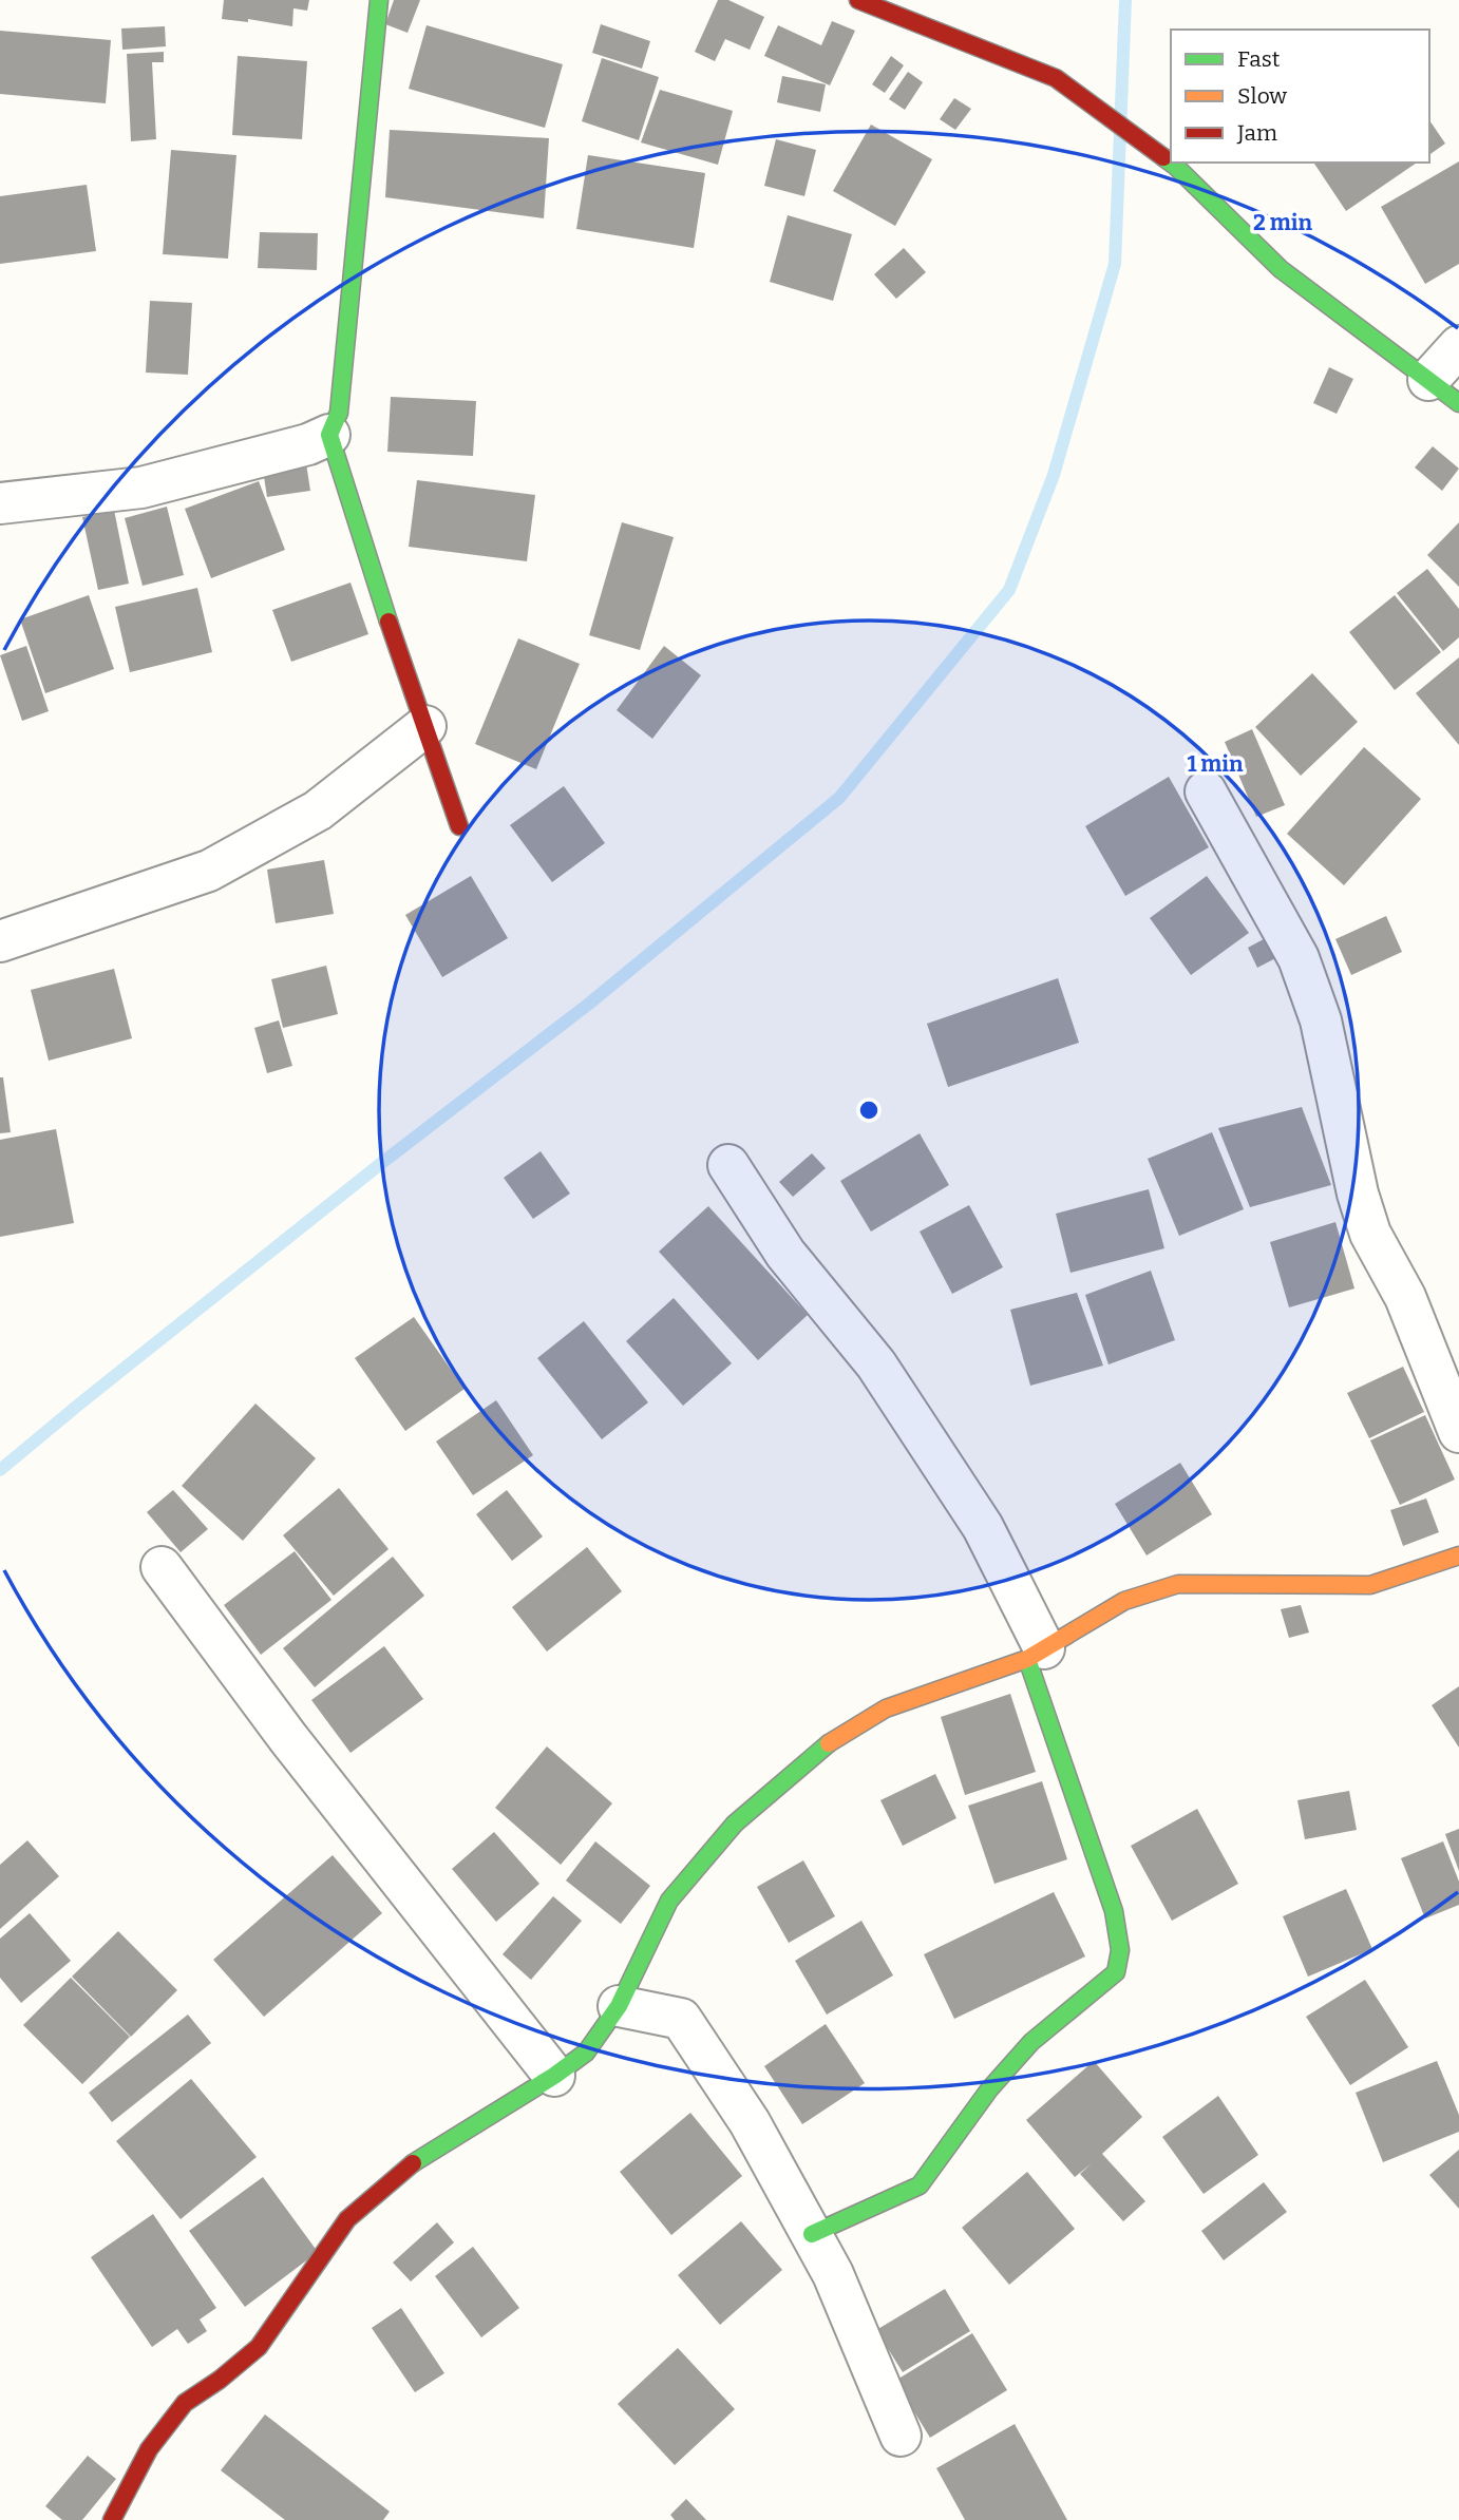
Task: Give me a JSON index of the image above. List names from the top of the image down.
{
  "legend": ["Fast", "Slow", "Jam"],
  "rings": ["2 min", "1 min"]
}
